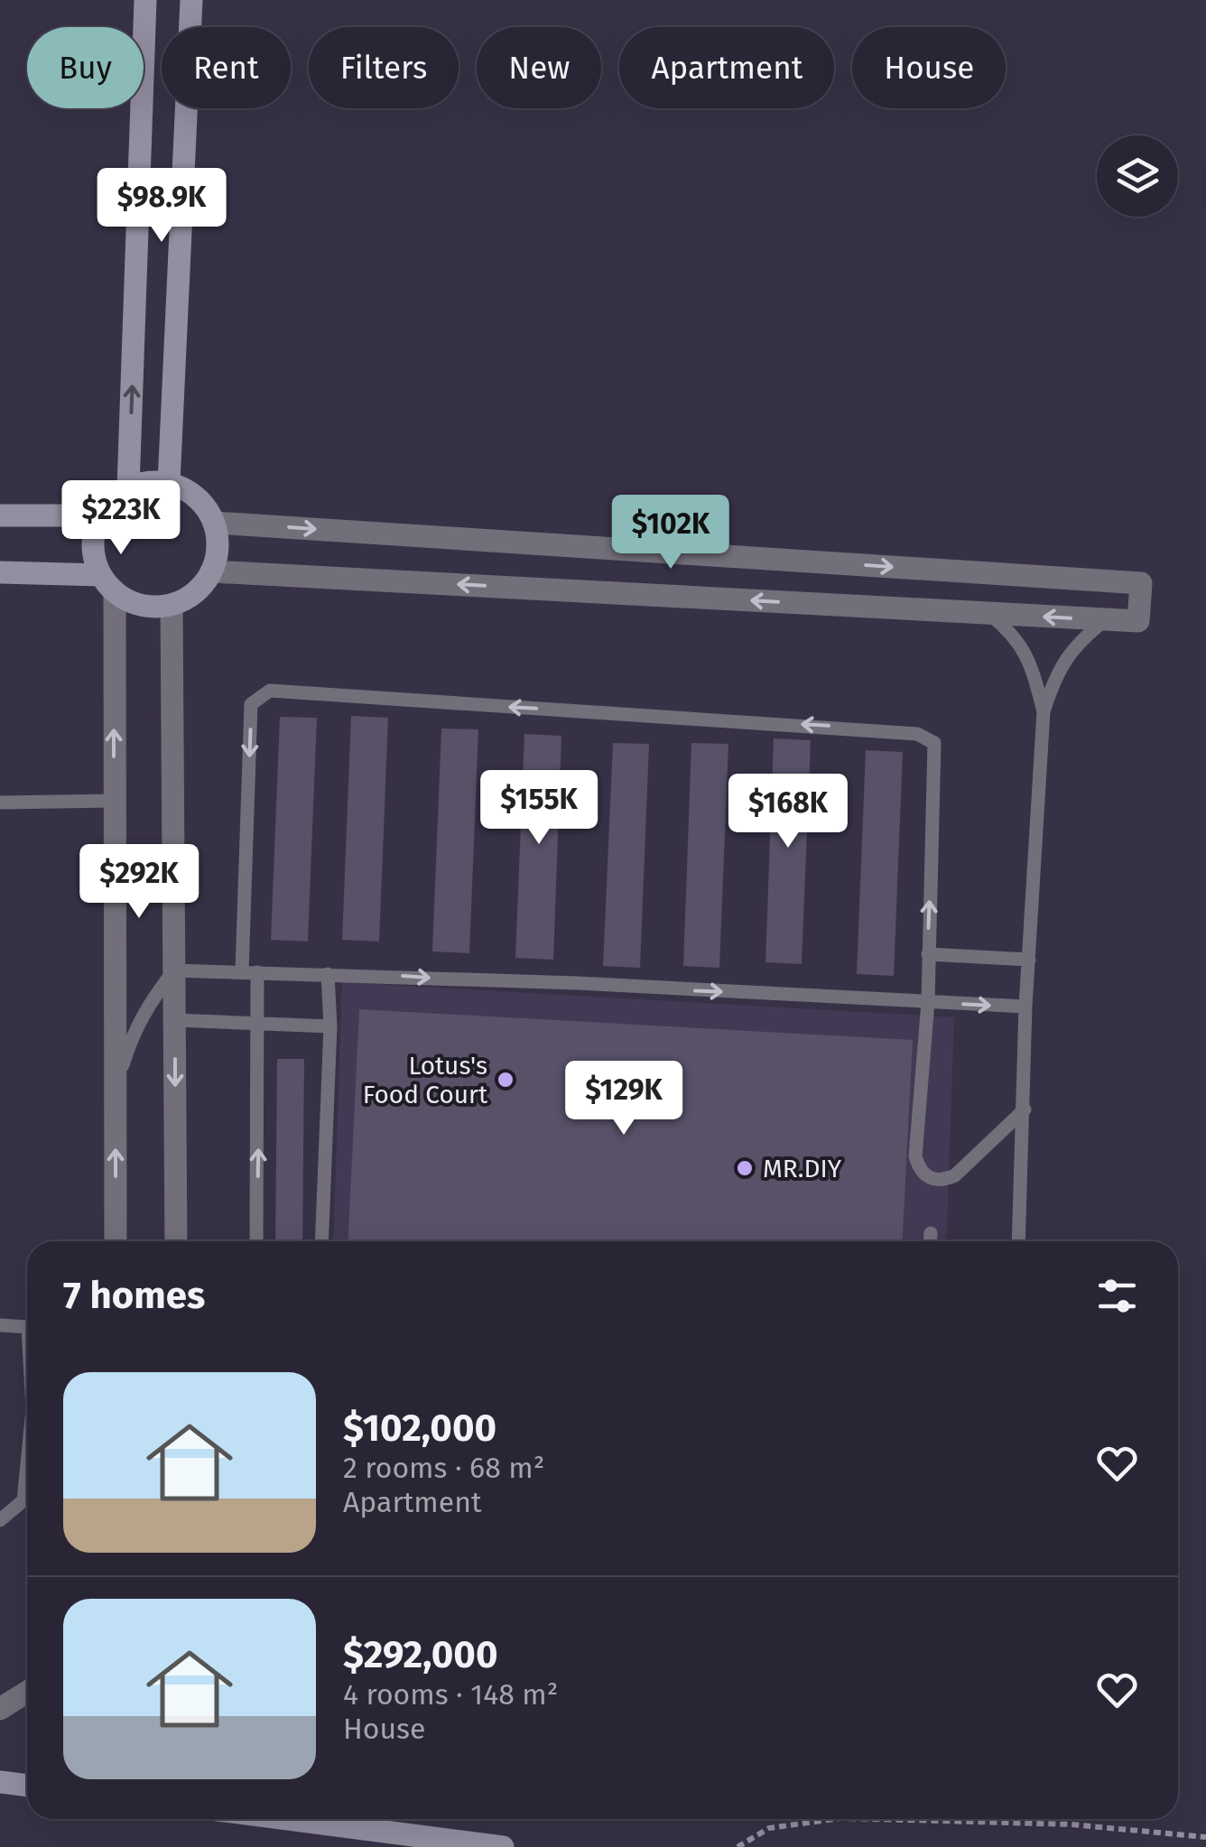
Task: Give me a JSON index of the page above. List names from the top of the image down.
{
  "places": ["Lotus's Food Court", "MR.DIY"],
  "page": {
    "chip": [
      "Buy",
      "Rent",
      "Filters",
      "New",
      "Apartment",
      "House"
    ],
    "price": [
      "$98.9K",
      "$223K",
      "$102K",
      "$155K",
      "$168K",
      "$292K",
      "$129K"
    ],
    "heading": "7 homes",
    "list": [
      {
        "name": "$102,000",
        "note": "2 rooms · 68 m² · Apartment"
      },
      {
        "name": "$292,000",
        "note": "4 rooms · 148 m² · House"
      }
    ]
  }
}
